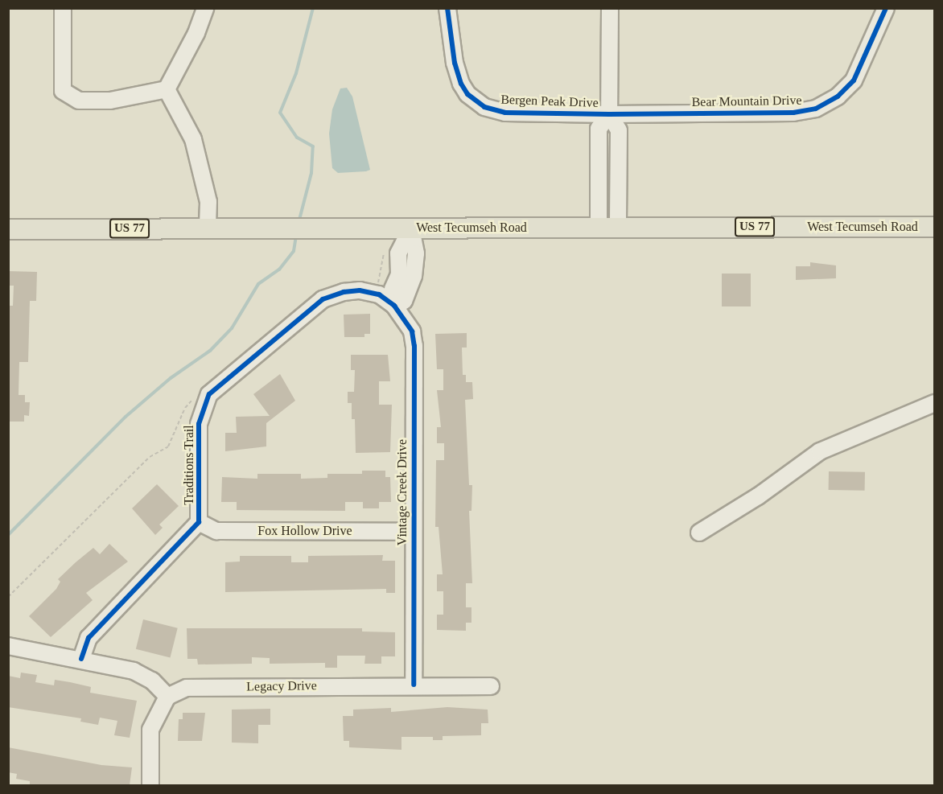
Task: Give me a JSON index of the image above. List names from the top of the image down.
{
  "streets": {
    "main road": ["US 77", "West Tecumseh Road"],
    "street": [
      "Bergen Peak Drive",
      "Bear Mountain Drive",
      "Traditions Trail",
      "Vintage Creek Drive",
      "Fox Hollow Drive",
      "Legacy Drive"
    ]
  },
  "crossings": [
    ["Bergen Peak Drive", "Bear Mountain Drive"],
    ["Traditions Trail", "Vintage Creek Drive"],
    ["Traditions Trail", "Fox Hollow Drive"],
    ["Vintage Creek Drive", "Fox Hollow Drive"],
    ["Vintage Creek Drive", "Legacy Drive"]
  ]
}
